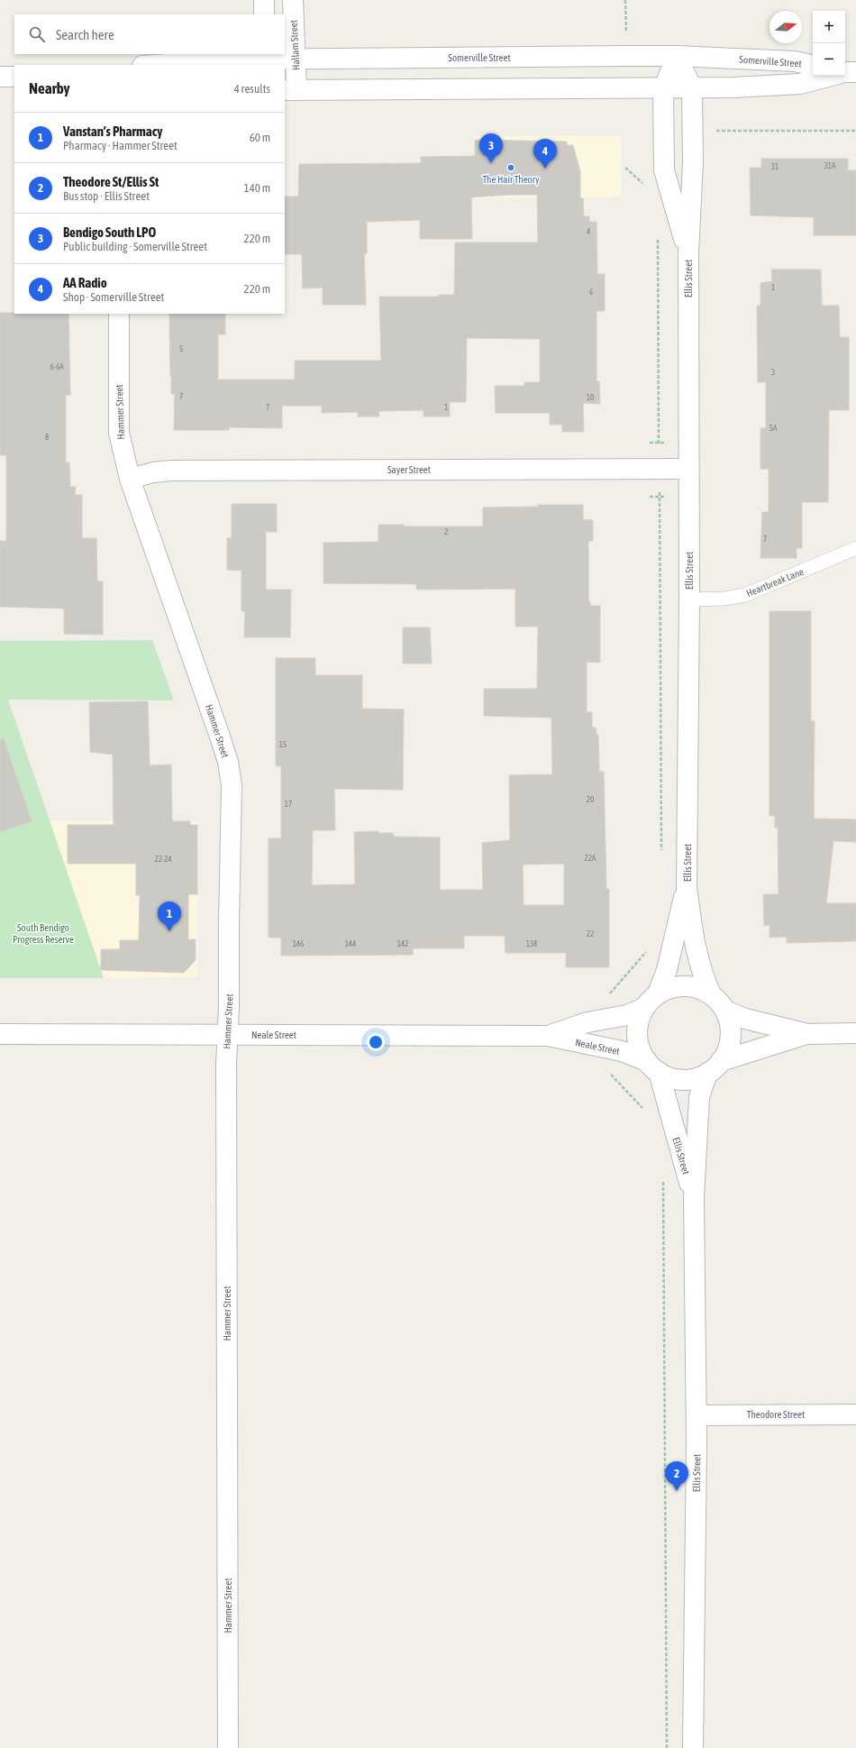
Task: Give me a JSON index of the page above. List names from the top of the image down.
{
  "streets": {
    "street": [
      "Hallam Street",
      "Somerville Street",
      "Ellis Street",
      "Hammer Street",
      "Sayer Street",
      "Neale Street",
      "Theodore Street"
    ],
    "lane": ["Heartbreak Lane"]
  },
  "crossings": [
    ["Hallam Street", "Somerville Street"],
    ["Somerville Street", "Ellis Street"],
    ["Ellis Street", "Sayer Street"],
    ["Ellis Street", "Heartbreak Lane"],
    ["Ellis Street", "Neale Street"],
    ["Ellis Street", "Theodore Street"],
    ["Hammer Street", "Sayer Street"],
    ["Hammer Street", "Neale Street"]
  ],
  "parks": ["South Bendigo Progress Reserve"],
  "places": ["The Hair Theory"],
  "house_numbers": [
    "31A",
    "31",
    "4",
    "1",
    "6",
    "5",
    "6-6A",
    "3",
    "7",
    "10",
    "7",
    "1",
    "5A",
    "8",
    "2",
    "7",
    "15",
    "20",
    "17",
    "22A",
    "22-24",
    "22",
    "146",
    "144",
    "142",
    "138"
  ],
  "north": "right",
  "page": {
    "map_buttons": ["+", "−"],
    "search": "Search here",
    "heading": ["Nearby", "4 results"],
    "list": [
      {
        "mark": "1",
        "name": "Vanstan’s Pharmacy",
        "note": "Pharmacy · Hammer Street",
        "value": "60 m"
      },
      {
        "mark": "2",
        "name": "Theodore St/Ellis St",
        "note": "Bus stop · Ellis Street",
        "value": "140 m"
      },
      {
        "mark": "3",
        "name": "Bendigo South LPO",
        "note": "Public building · Somerville Street",
        "value": "220 m"
      },
      {
        "mark": "4",
        "name": "AA Radio",
        "note": "Shop · Somerville Street",
        "value": "220 m"
      }
    ],
    "pins": [
      "3",
      "4",
      "1",
      "2"
    ]
  }
}
